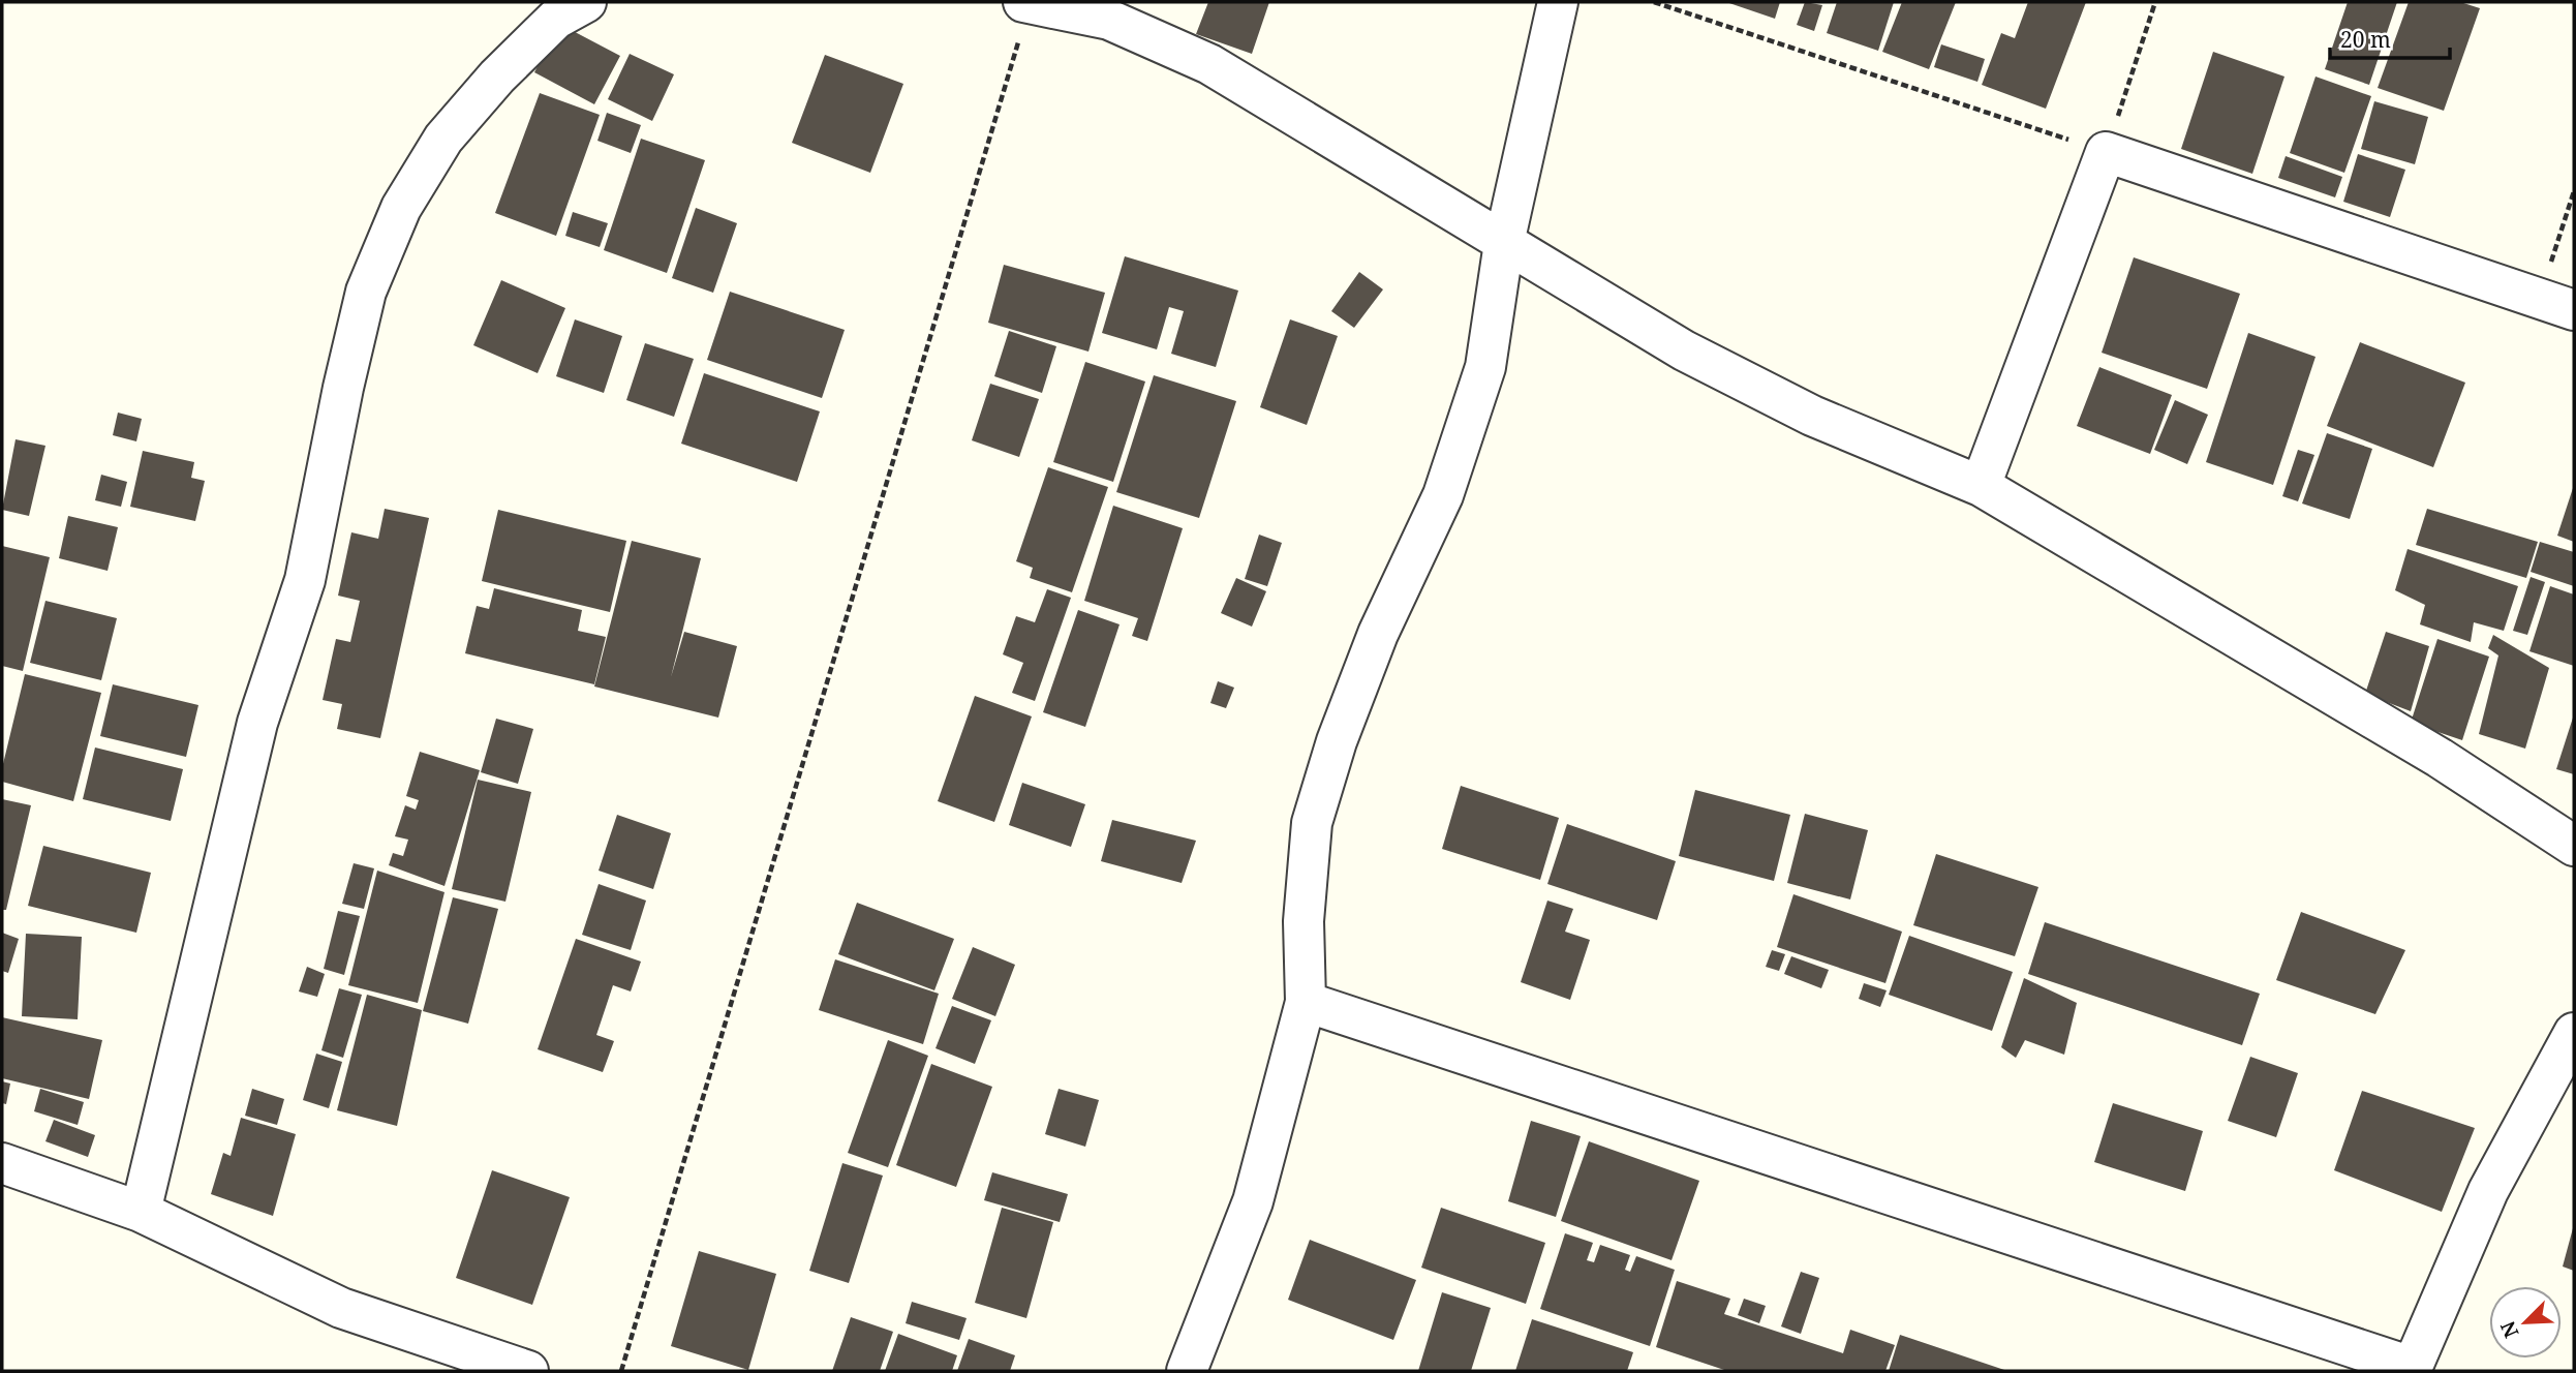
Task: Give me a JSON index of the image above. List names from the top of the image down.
{
  "scale_bar": "20 m",
  "north": "bottom left"
}
